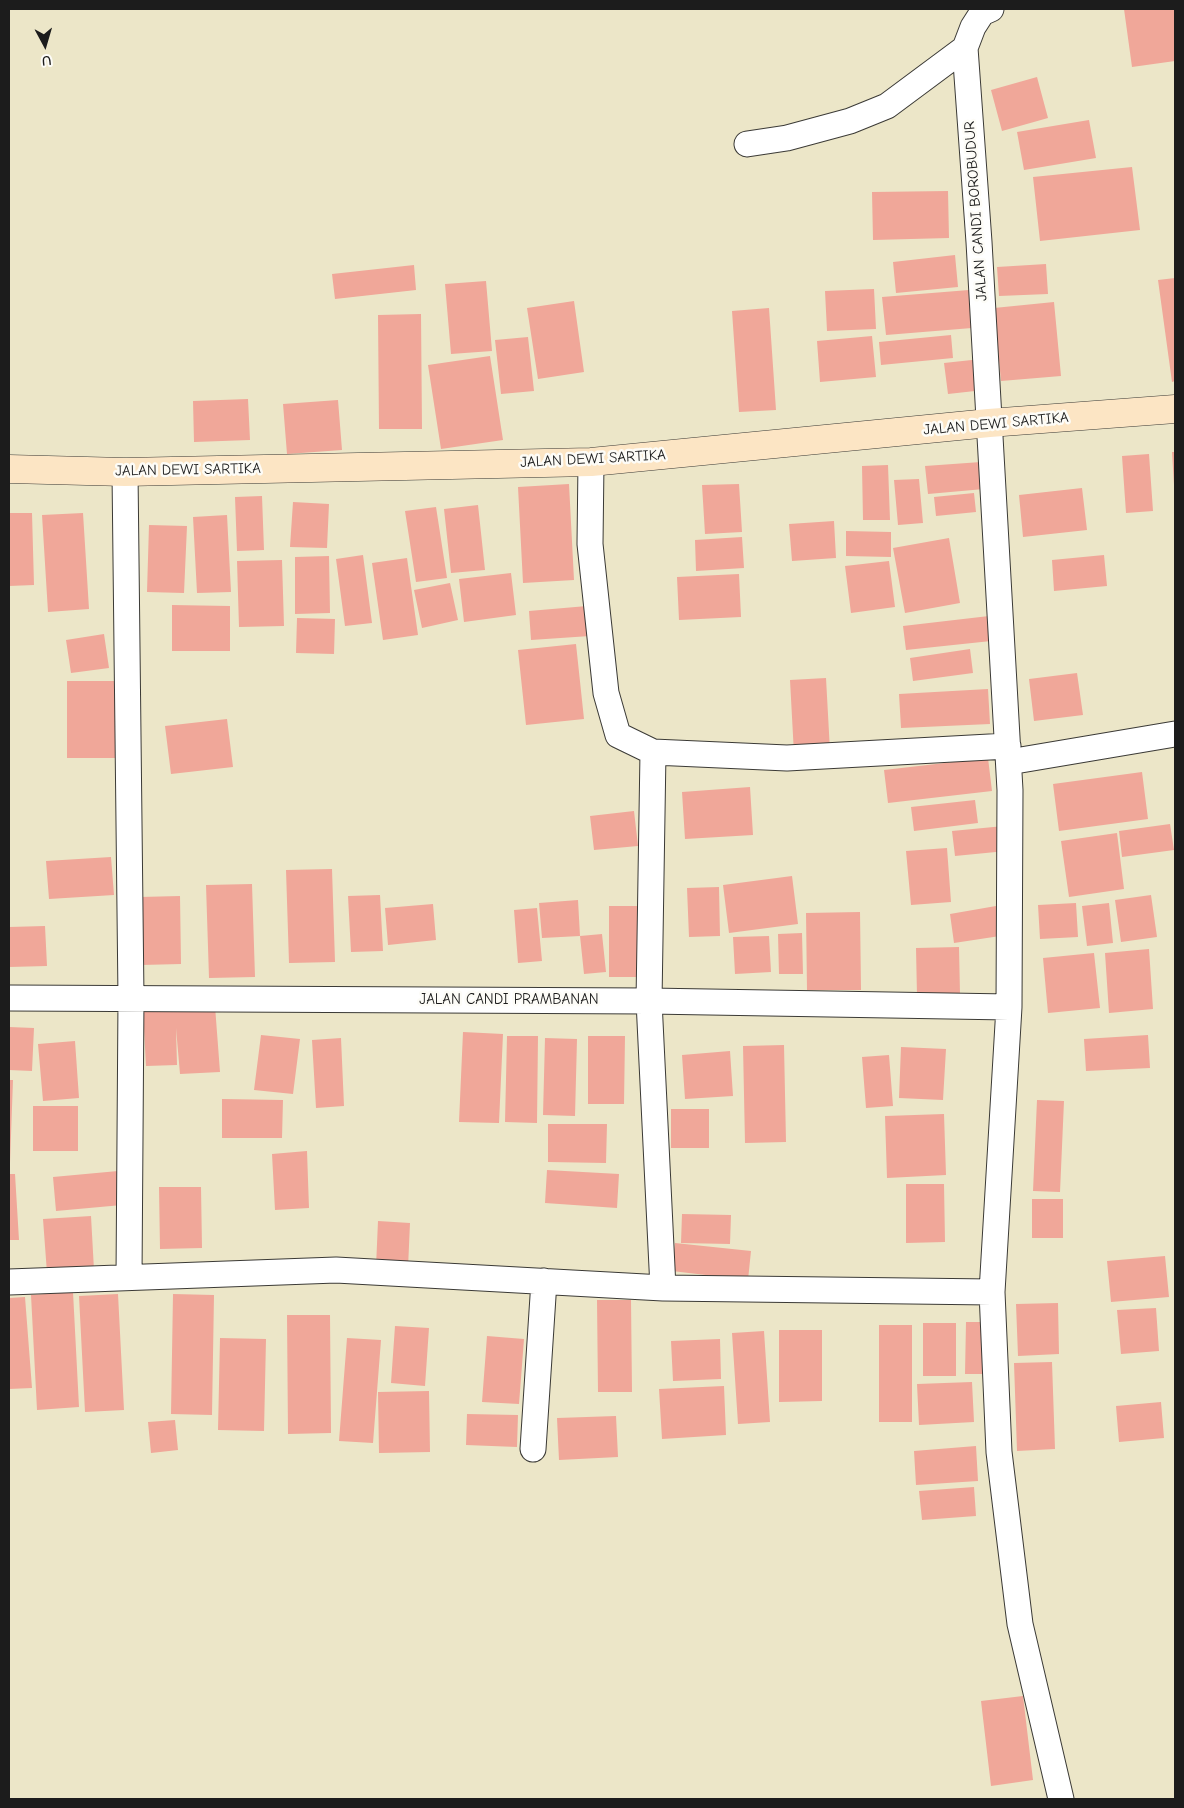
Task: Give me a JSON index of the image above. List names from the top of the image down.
{
  "streets": {
    "street": ["JALAN CANDI BOROBUDUR", "JALAN DEWI SARTIKA", "JALAN CANDI PRAMBANAN"]
  },
  "crossings": [
    ["JALAN CANDI BOROBUDUR", "JALAN DEWI SARTIKA"],
    ["JALAN CANDI BOROBUDUR", "JALAN CANDI PRAMBANAN"]
  ],
  "north": "bottom"
}
